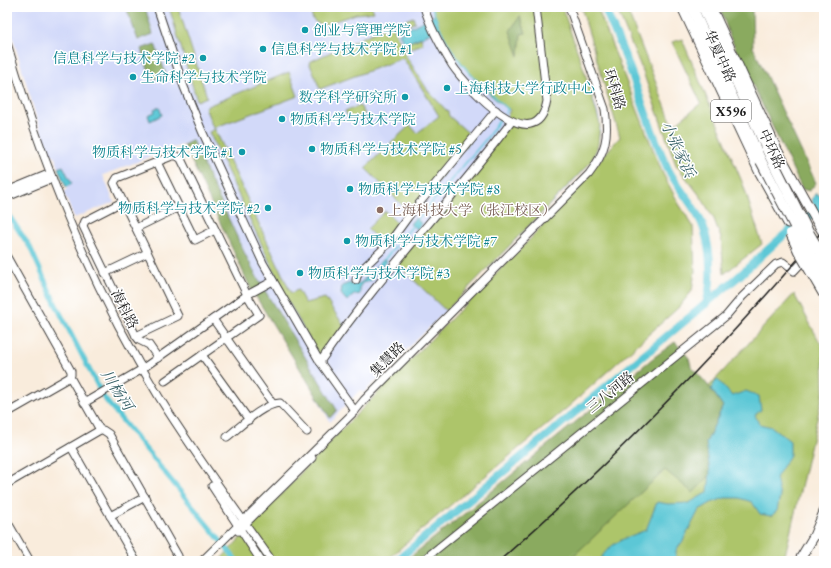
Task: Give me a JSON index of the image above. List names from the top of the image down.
{
  "streets": {
    "highway": ["中环路"],
    "main road": ["华夏中路", "X596"],
    "street": [
      "环科路",
      "海科路",
      "集慧路",
      "三八河路"
    ]
  },
  "crossings": [
    ["华夏中路", "三八河路"],
    ["环科路", "集慧路"],
    ["海科路", "集慧路"]
  ],
  "water": ["小张家浜", "川杨河"],
  "places": [
    "创业与管理学院",
    "信息科学与技术学院 #1",
    "信息科学与技术学院 #2",
    "生命科学与技术学院",
    "上海科技大学行政中心",
    "数学科学研究所",
    "物质科学与技术学院",
    "物质科学与技术学院 #5",
    "物质科学与技术学院 #1",
    "物质科学与技术学院 #8",
    "物质科学与技术学院 #2",
    "上海科技大学（张江校区）",
    "物质科学与技术学院 #7",
    "物质科学与技术学院 #3"
  ]
}
